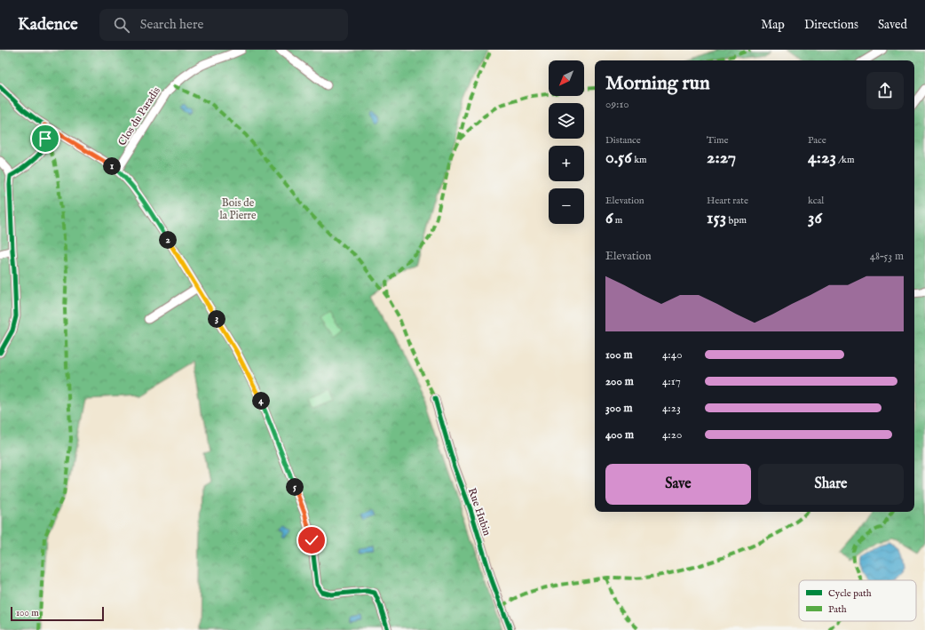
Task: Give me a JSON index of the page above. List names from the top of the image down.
{
  "streets": {
    "street": ["Clos du Paradis", "Rue Hubin"]
  },
  "parks": ["Bois de la Pierre"],
  "legend": ["Cycle path", "Path"],
  "scale_bar": "100 m",
  "north": "bottom left",
  "page": {
    "header": "Kadence",
    "search": "Search here",
    "nav": ["Map", "Directions", "Saved"],
    "map_buttons": ["+", "−"],
    "heading": ["Morning run", "09:10"],
    "stats": [
      ["Distance", "0.56 km"],
      ["Time", "2:27"],
      ["Pace", "4:23 /km"],
      ["Elevation", "6 m"],
      ["Heart rate", "153 bpm"],
      ["kcal", "36"]
    ],
    "pins": [
      "1",
      "2",
      "3",
      "4",
      "5"
    ],
    "chart": ["Elevation", "48–53 m"],
    "list": [
      {
        "name": "100 m",
        "note": "4:40"
      },
      {
        "name": "200 m",
        "note": "4:17"
      },
      {
        "name": "300 m",
        "note": "4:23"
      },
      {
        "name": "400 m",
        "note": "4:20"
      }
    ],
    "buttons": ["Save", "Share"],
    "scale": "100 m"
  }
}
